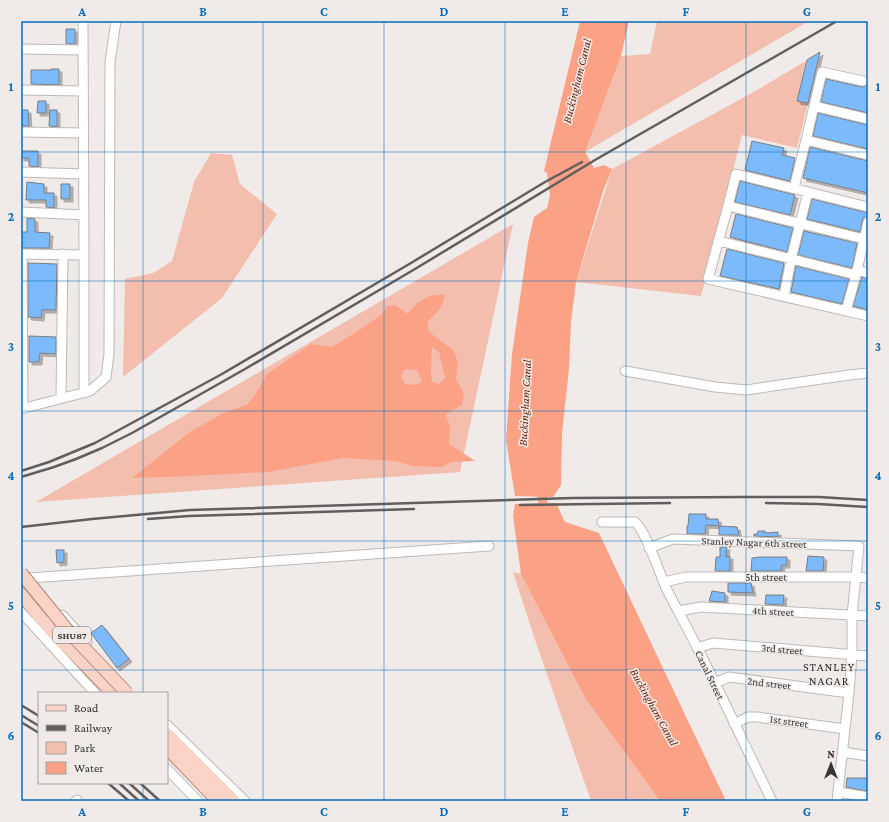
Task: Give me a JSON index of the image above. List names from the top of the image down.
{
  "streets": {
    "main road": ["SHU87"],
    "street": [
      "Stanley Nagar 6th street",
      "5th street",
      "4th street",
      "3rd street",
      "Canal Street",
      "2nd street",
      "1st street"
    ]
  },
  "crossings": [
    ["Stanley Nagar 6th street", "5th street"],
    ["Stanley Nagar 6th street", "Canal Street"],
    ["5th street", "Canal Street"],
    ["4th street", "Canal Street"],
    ["3rd street", "Canal Street"],
    ["Canal Street", "2nd street"],
    ["Canal Street", "1st street"]
  ],
  "districts": ["STANLEY NAGAR"],
  "water": ["Buckingham Canal"],
  "legend": [
    "Road",
    "Railway",
    "Park",
    "Water"
  ],
  "north": "top",
  "grid": {
    "columns": [
      "A",
      "B",
      "C",
      "D",
      "E",
      "F",
      "G"
    ],
    "rows": [
      "1",
      "2",
      "3",
      "4",
      "5",
      "6"
    ]
  }
}
